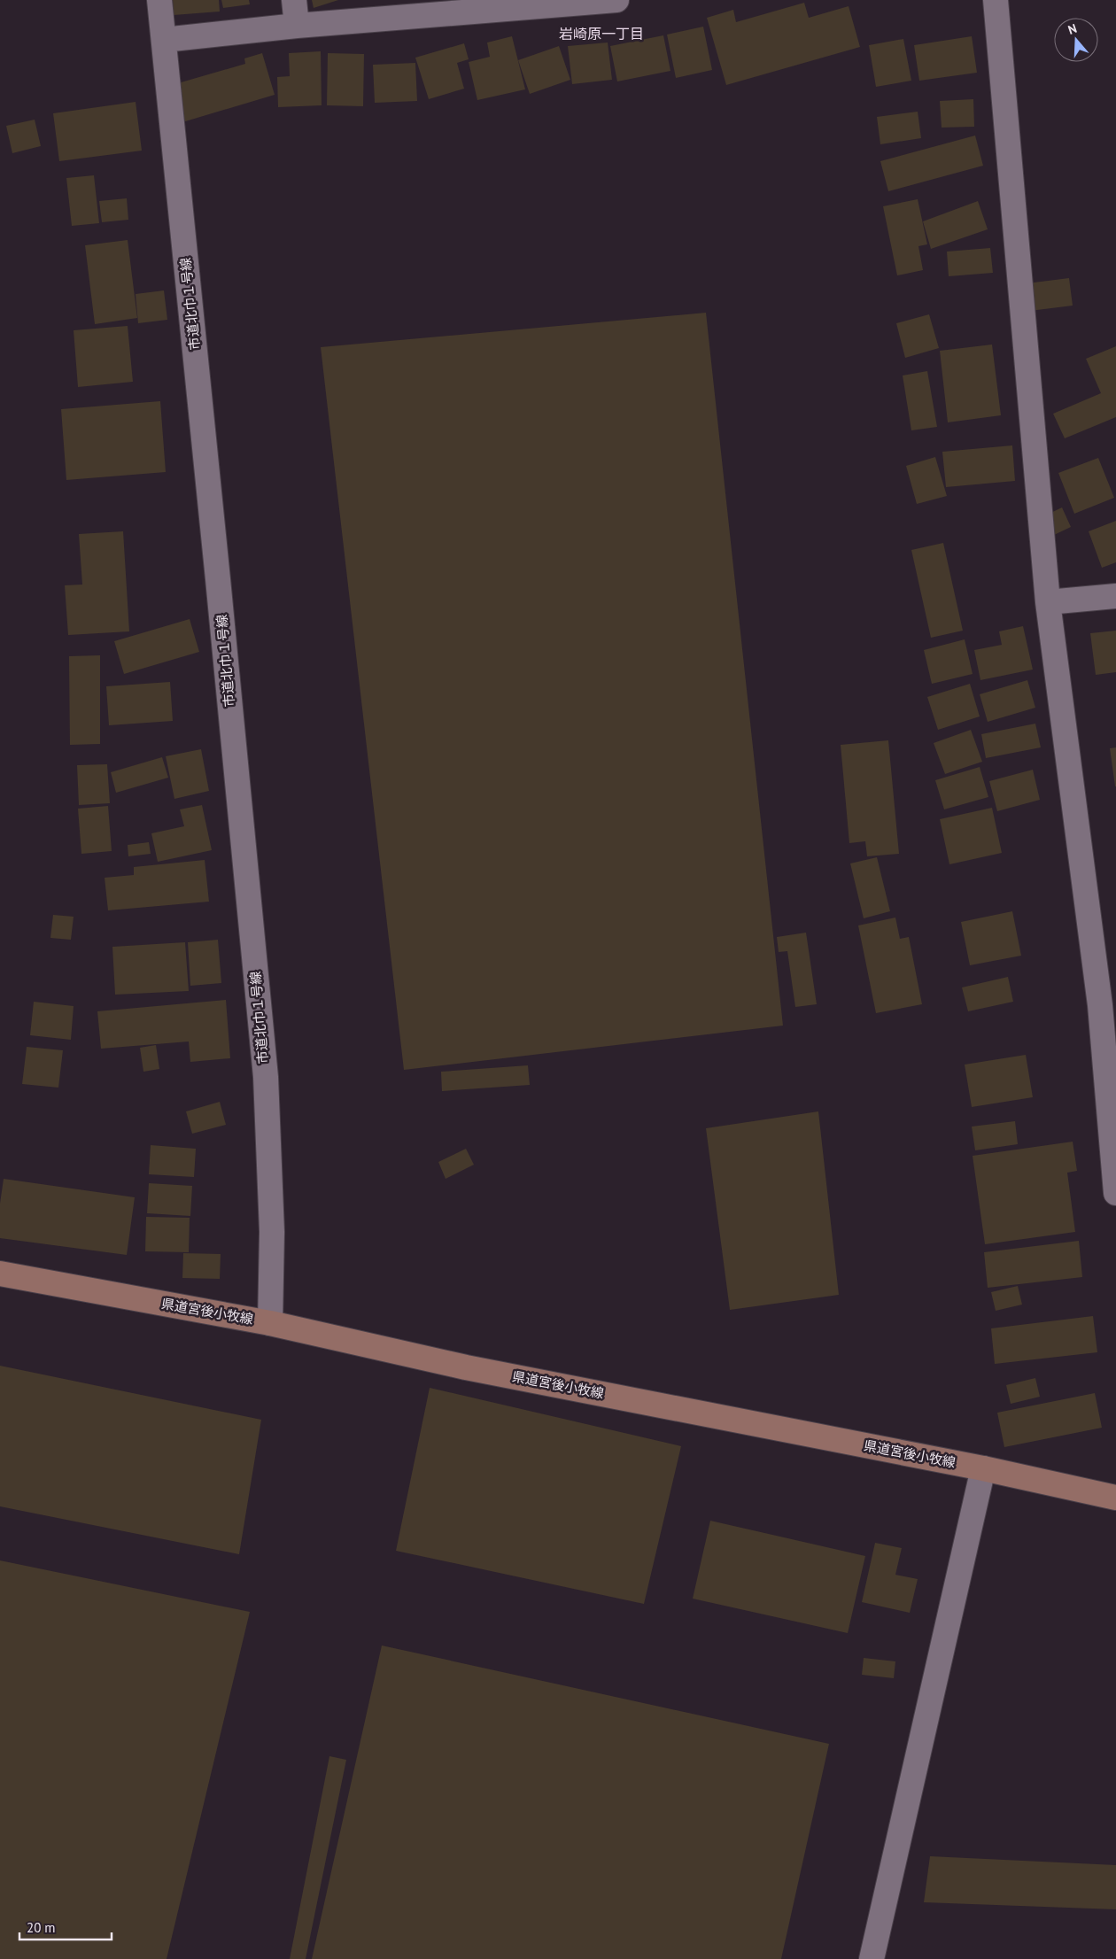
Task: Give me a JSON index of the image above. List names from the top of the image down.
{
  "streets": {
    "main road": ["県道宮後小牧線"],
    "street": ["市道北巾１号線"]
  },
  "crossings": [
    ["市道北巾１号線", "県道宮後小牧線"]
  ],
  "districts": ["岩崎原一丁目"],
  "scale_bar": "20 m",
  "north": "top"
}
